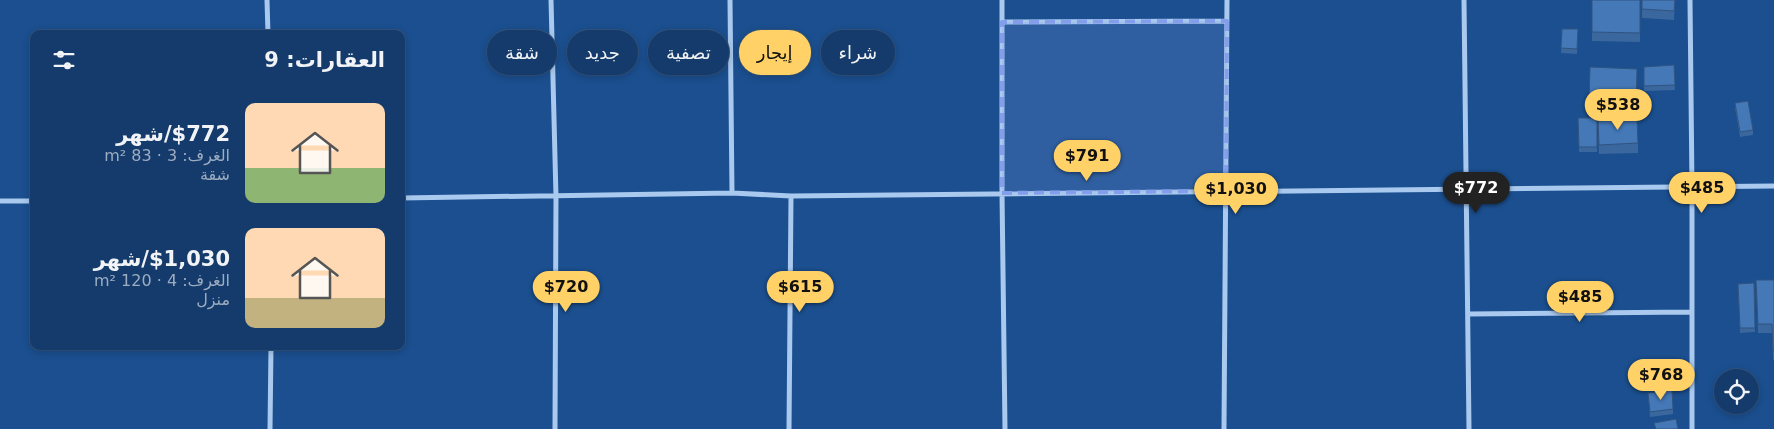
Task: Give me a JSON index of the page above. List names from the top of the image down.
{
  "page": {
    "chip": [
      "شراء",
      "إيجار",
      "تصفية",
      "جديد",
      "شقة"
    ],
    "heading": "العقارات: 9",
    "price": [
      "$538",
      "$791",
      "$772",
      "$485",
      "$1,030",
      "$720",
      "$615",
      "$485",
      "$768"
    ],
    "list": [
      {
        "name": "$772/شهر",
        "note": "الغرف: 3 · 83 m² · شقة"
      },
      {
        "name": "$1,030/شهر",
        "note": "الغرف: 4 · 120 m² · منزل"
      }
    ]
  }
}
